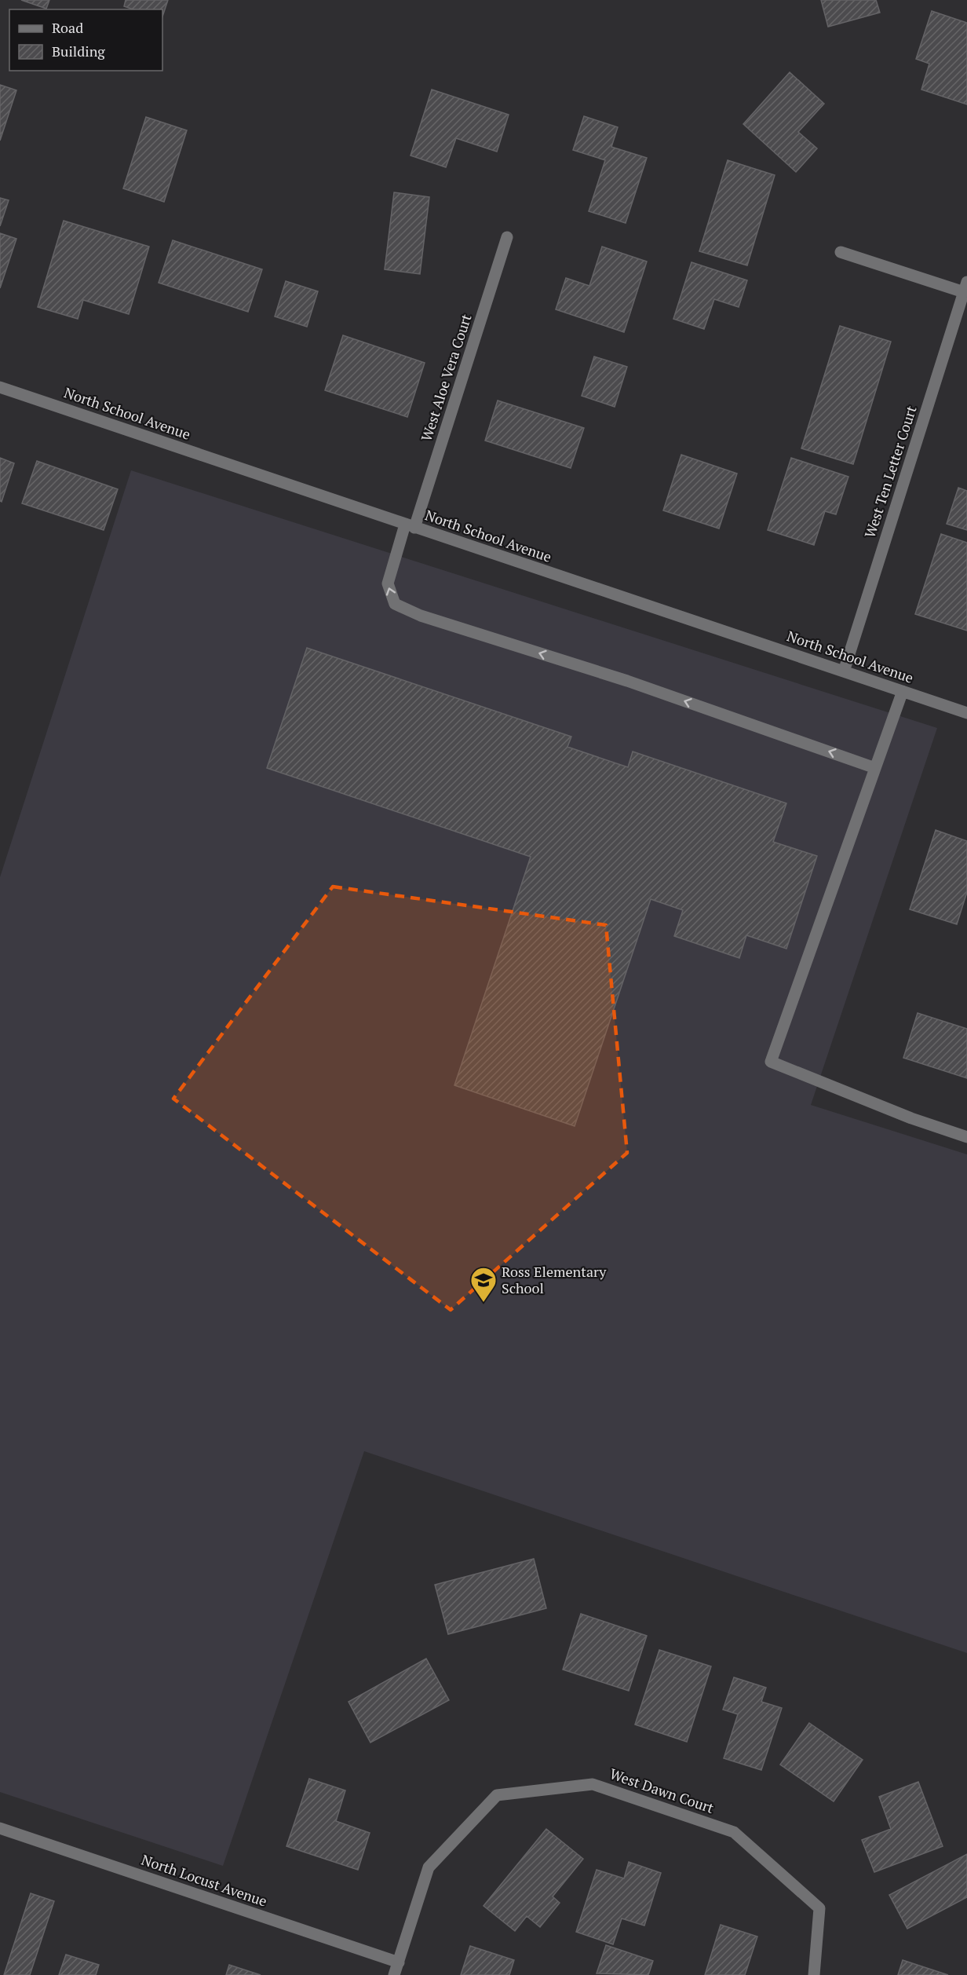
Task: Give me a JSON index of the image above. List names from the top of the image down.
{
  "streets": {
    "street": [
      "West Aloe Vera Court",
      "North School Avenue",
      "West Ten Letter Court",
      "West Dawn Court",
      "North Locust Avenue"
    ]
  },
  "crossings": [
    ["West Aloe Vera Court", "North School Avenue"],
    ["North School Avenue", "West Ten Letter Court"],
    ["West Dawn Court", "North Locust Avenue"]
  ],
  "one_way": ["West Aloe Vera Court"],
  "places": {
    "school or university": ["Ross Elementary School"]
  },
  "legend": ["Road", "Building"]
}
